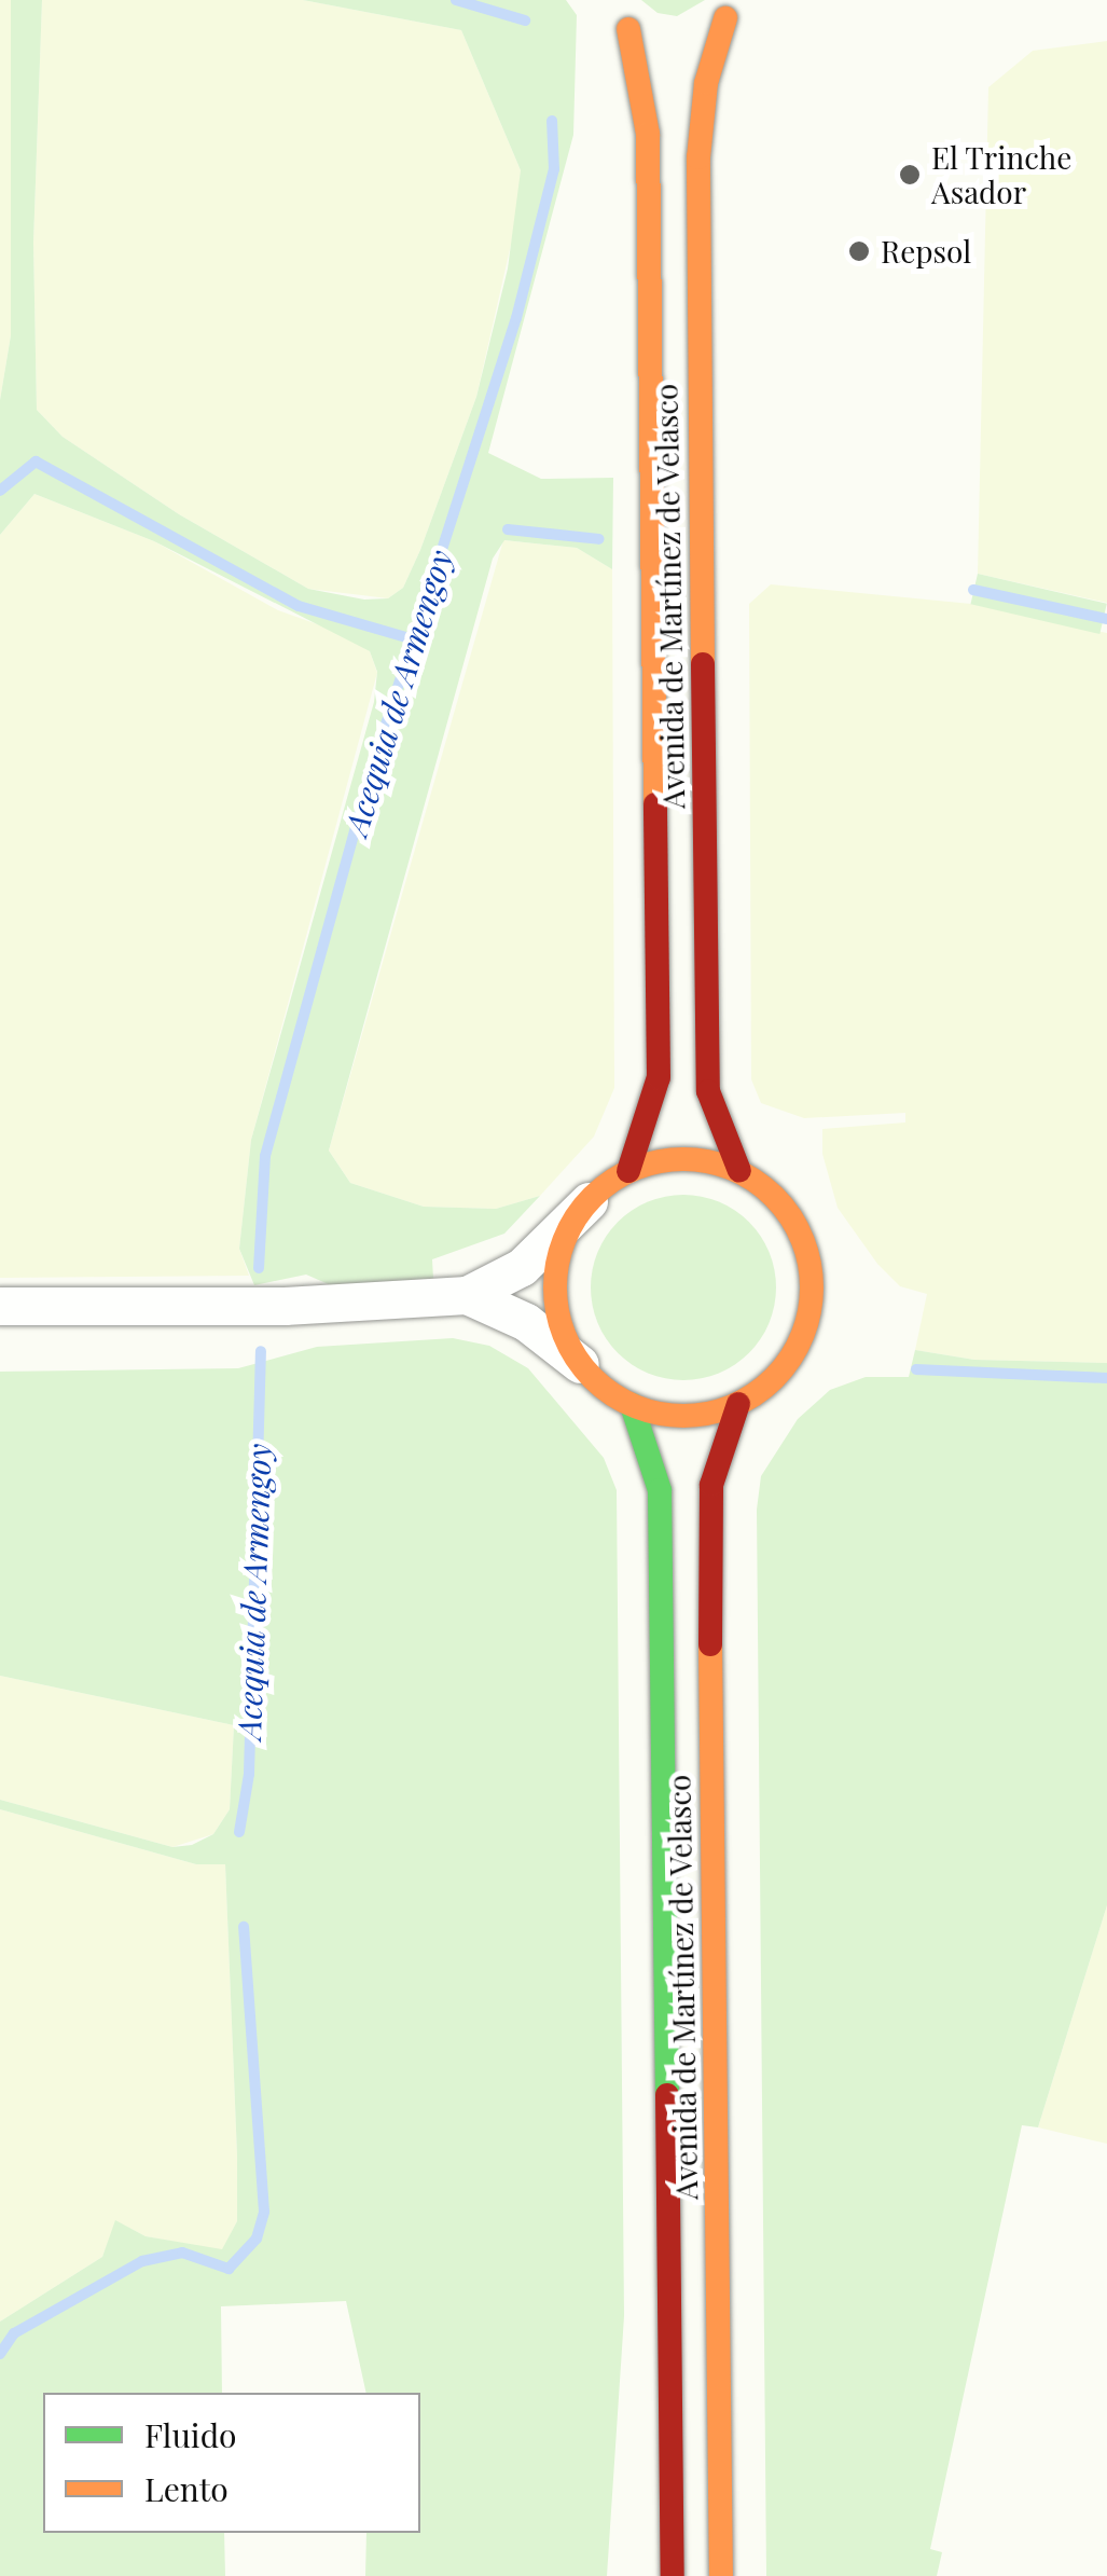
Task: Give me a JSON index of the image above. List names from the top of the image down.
{
  "streets": {
    "highway": ["Avenida de Martínez de Velasco"]
  },
  "water": ["Acequia de Armengoy"],
  "places": ["El Trinche Asador", "Repsol"],
  "legend": ["Fluido", "Lento"]
}
